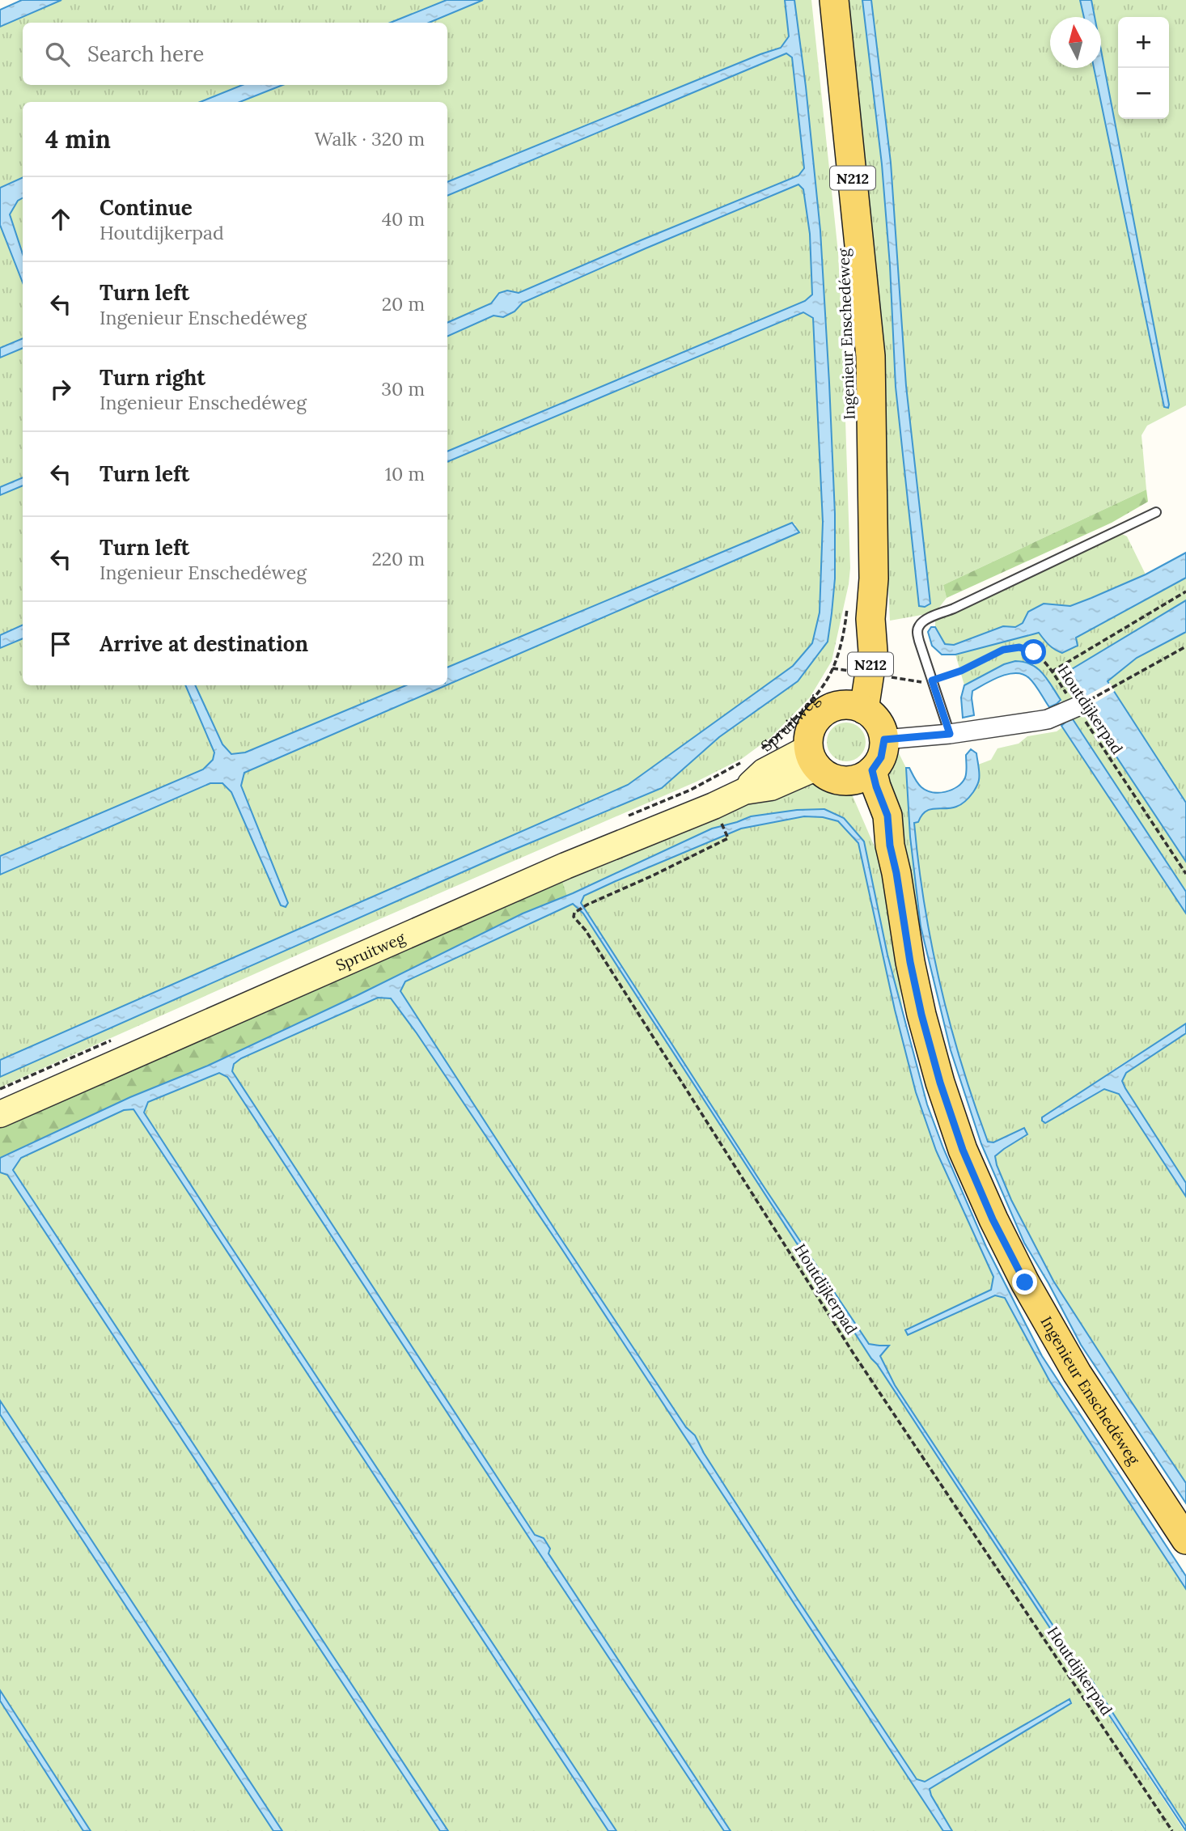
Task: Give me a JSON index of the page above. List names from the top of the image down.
{
  "streets": {
    "main road": ["N212", "Ingenieur Enschedéweg", "Spruitweg"],
    "path": ["Houtdijkerpad"]
  },
  "crossings": [
    ["Ingenieur Enschedéweg", "Spruitweg"]
  ],
  "north": "top",
  "page": {
    "map_buttons": ["+", "−"],
    "search": "Search here",
    "heading": ["4 min", "Walk · 320 m"],
    "list": [
      ["Continue", "Houtdijkerpad", "40 m"],
      ["Turn left", "Ingenieur Enschedéweg", "20 m"],
      ["Turn right", "Ingenieur Enschedéweg", "30 m"],
      ["Turn left", "10 m"],
      ["Turn left", "Ingenieur Enschedéweg", "220 m"],
      "Arrive at destination"
    ]
  }
}
